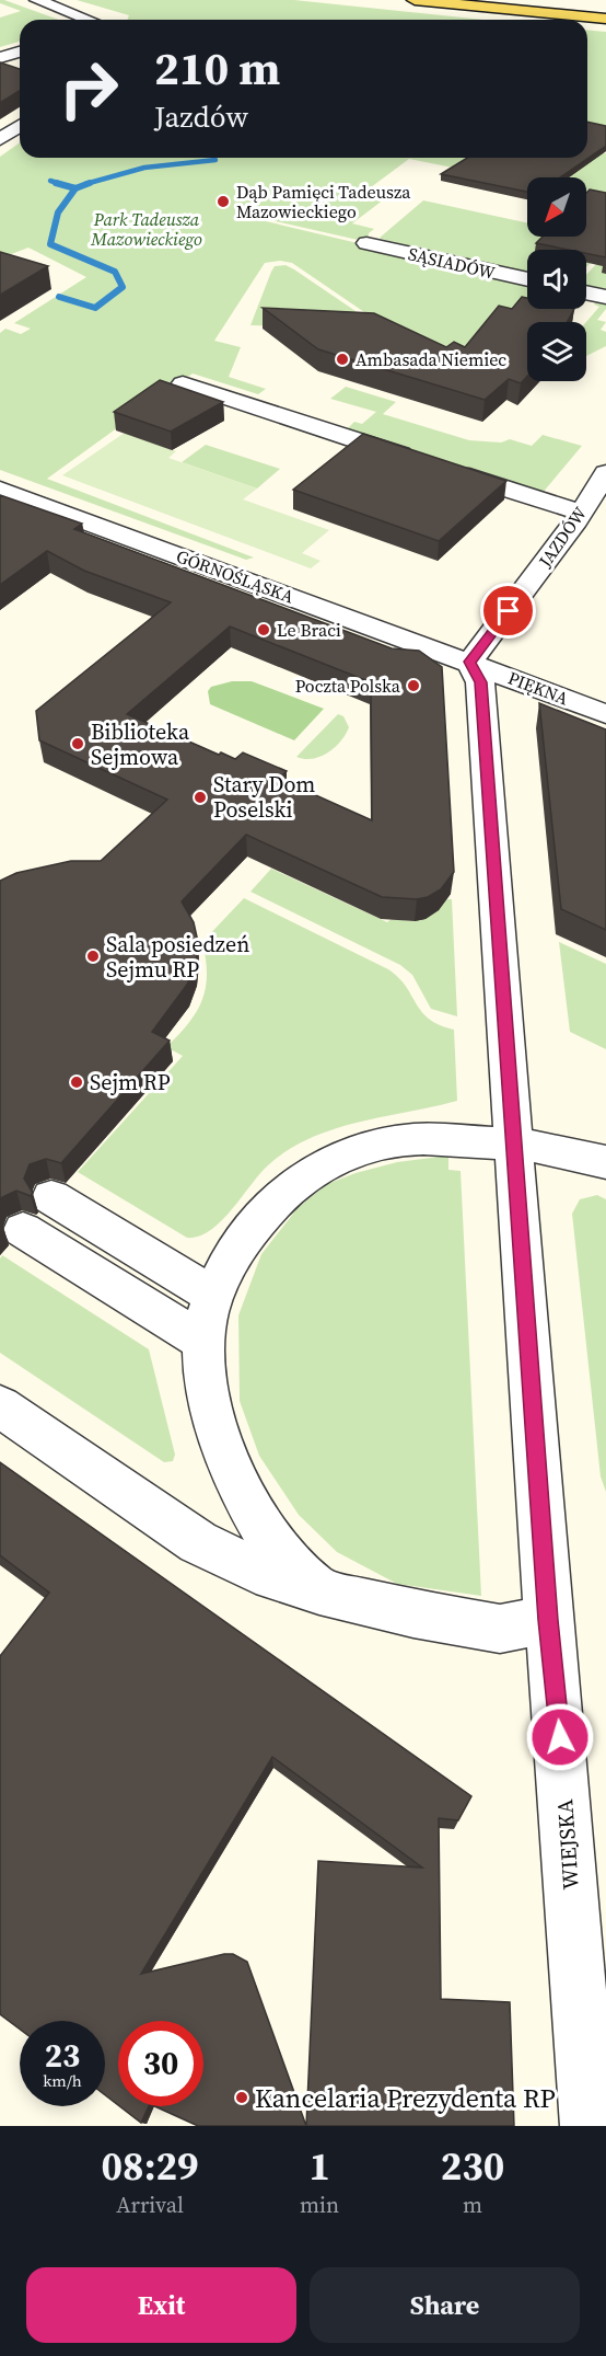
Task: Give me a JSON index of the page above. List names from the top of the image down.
{
  "streets": {
    "street": [
      "SĄSIADÓW",
      "JAZDÓW",
      "GÓRNOŚLĄSKA",
      "PIĘKNA",
      "WIEJSKA"
    ]
  },
  "crossings": [
    ["JAZDÓW", "GÓRNOŚLĄSKA"],
    ["JAZDÓW", "PIĘKNA"],
    ["JAZDÓW", "WIEJSKA"],
    ["GÓRNOŚLĄSKA", "PIĘKNA"],
    ["GÓRNOŚLĄSKA", "WIEJSKA"],
    ["PIĘKNA", "WIEJSKA"]
  ],
  "parks": ["Park Tadeusza Mazowieckiego"],
  "places": [
    "Dąb Pamięci Tadeusza Mazowieckiego",
    "Ambasada Niemiec",
    "Le Braci",
    "Poczta Polska",
    "Biblioteka Sejmowa",
    "Stary Dom Poselski",
    "Sala posiedzeń Sejmu RP",
    "Sejm RP",
    "Kancelaria Prezydenta RP"
  ],
  "north": "bottom left",
  "page": {
    "turn": ["210 m", "Jazdów"],
    "speed": "23 km/h",
    "limit": "30",
    "eta": [
      "08:29",
      "Arrival",
      "1",
      "min",
      "230",
      "m"
    ],
    "buttons": ["Exit", "Share"]
  }
}
